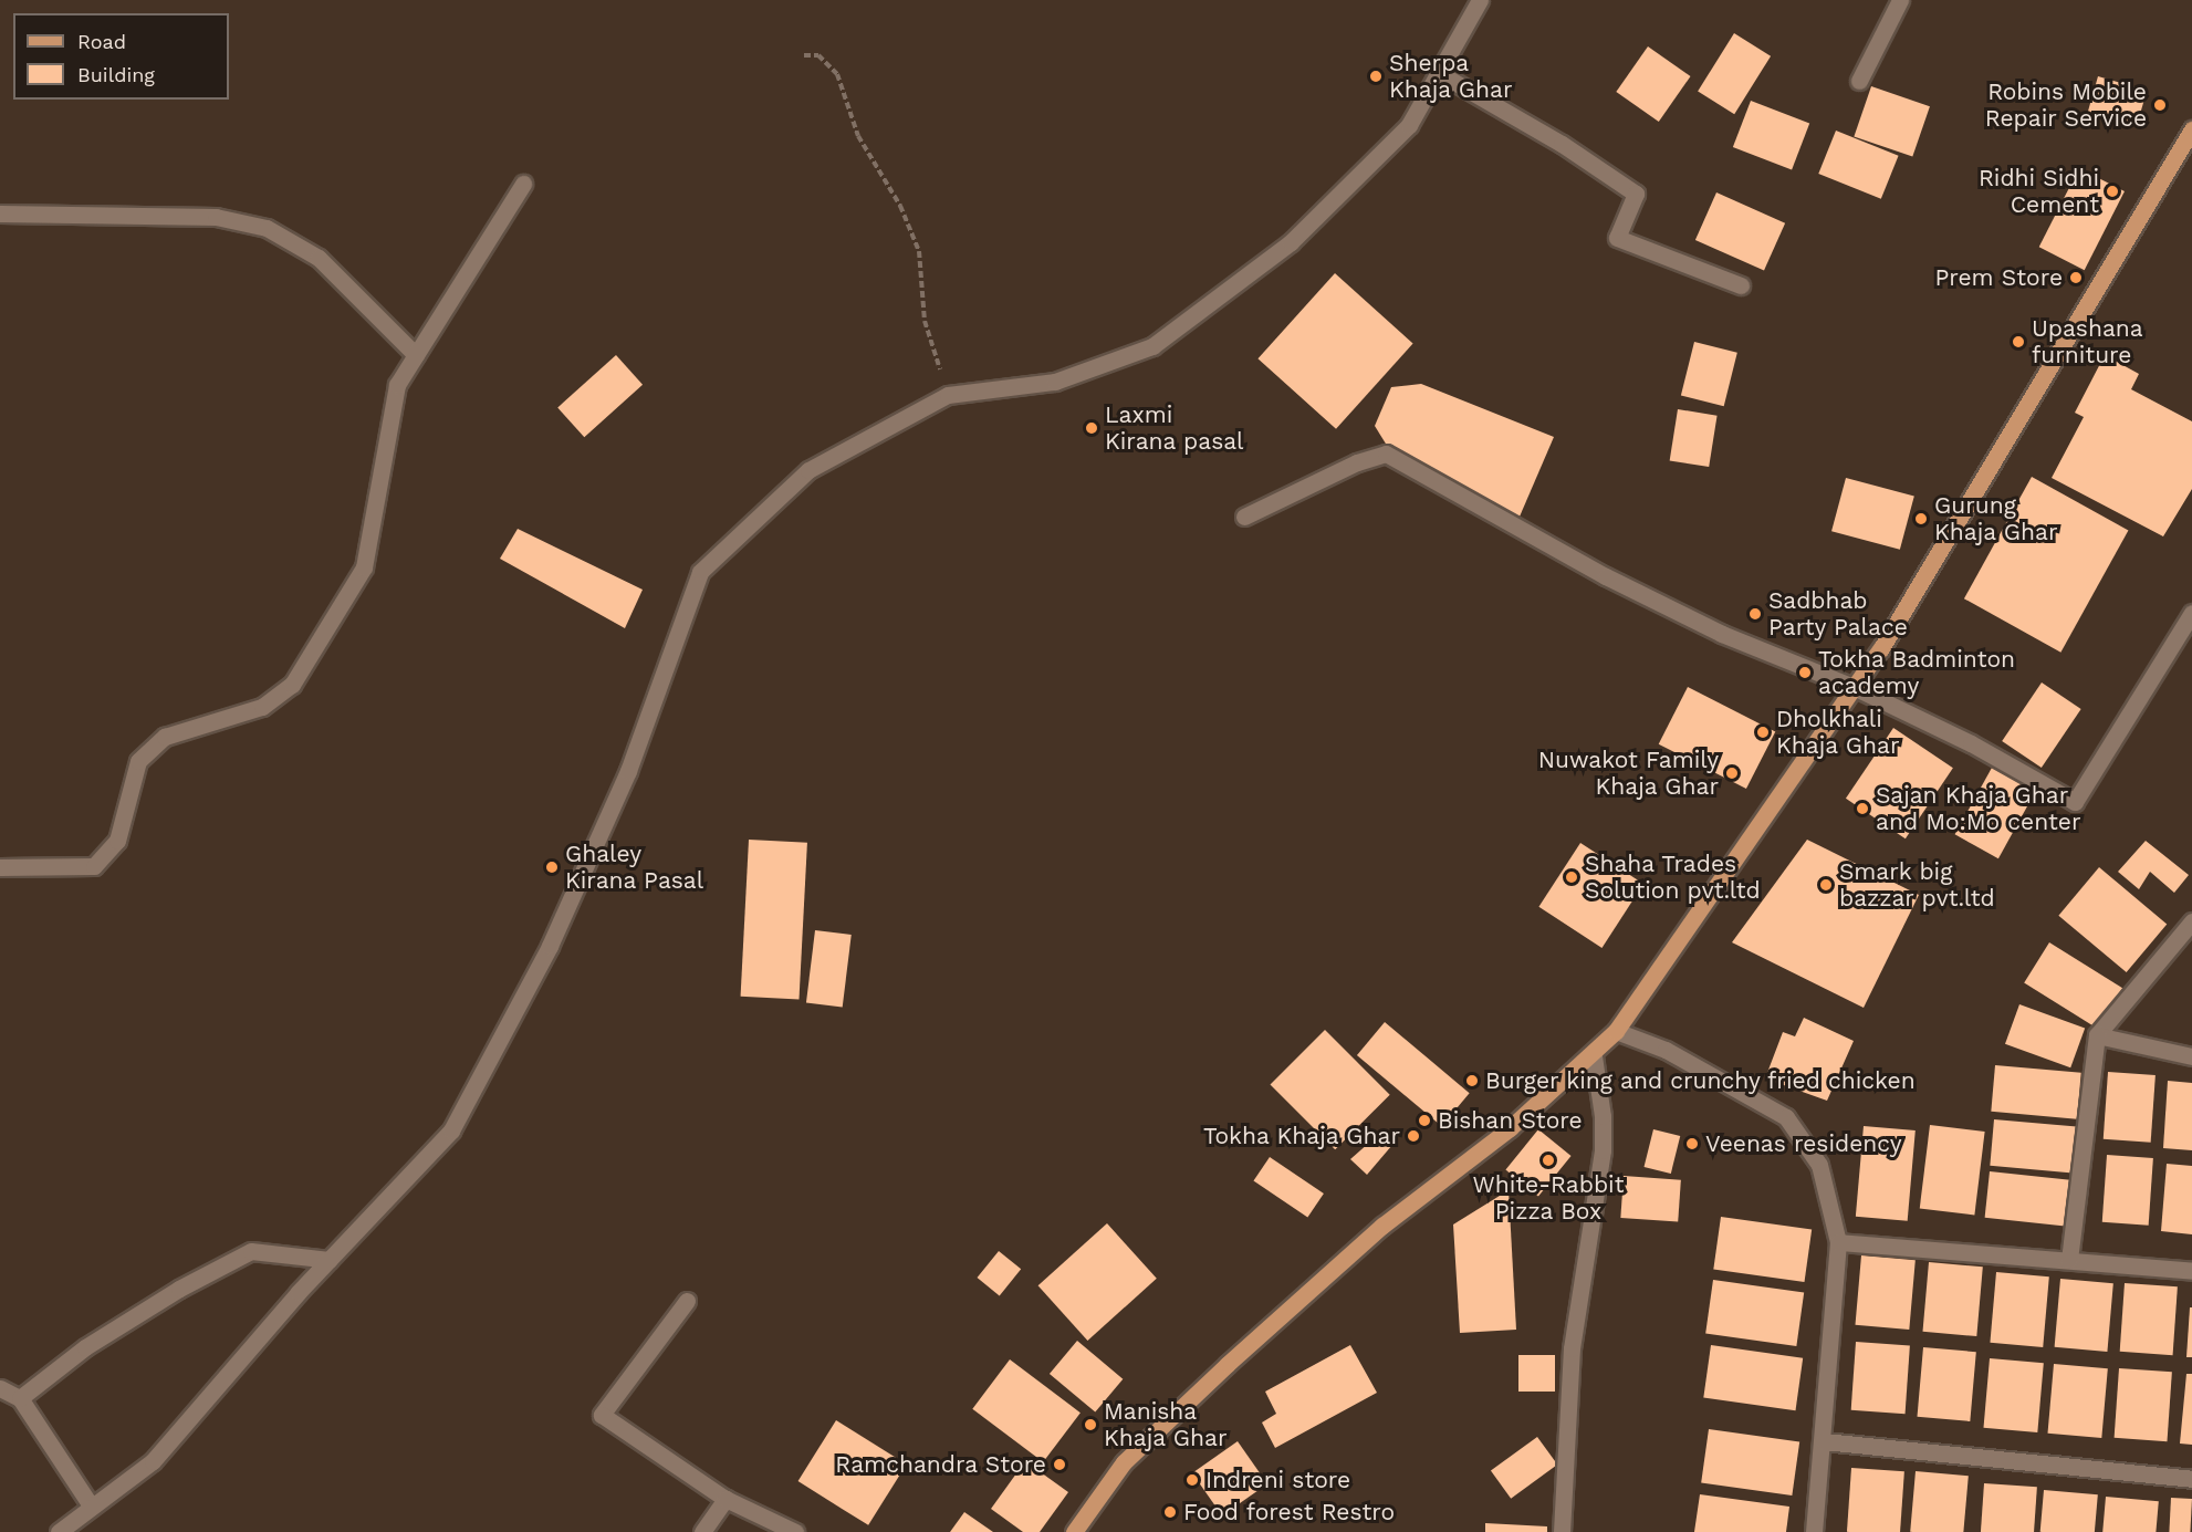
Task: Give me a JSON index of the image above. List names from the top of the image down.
{
  "places": [
    "Sherpa Khaja Ghar",
    "Robins Mobile Repair Service",
    "Ridhi Sidhi Cement",
    "Prem Store",
    "Upashana furniture",
    "Laxmi Kirana pasal",
    "Gurung Khaja Ghar",
    "Sadbhab Party Palace",
    "Tokha Badminton academy",
    "Dholkhali Khaja Ghar",
    "Nuwakot Family Khaja Ghar",
    "Sajan Khaja Ghar and Mo:Mo center",
    "Ghaley Kirana Pasal",
    "Shaha Trades Solution pvt.ltd",
    "Smark big bazzar pvt.ltd",
    "Burger king and crunchy fried chicken",
    "Bishan Store",
    "Tokha Khaja Ghar",
    "Veenas residency",
    "White-Rabbit Pizza Box",
    "Manisha Khaja Ghar",
    "Ramchandra Store",
    "Indreni store",
    "Food forest Restro"
  ],
  "legend": ["Road", "Building"]
}
